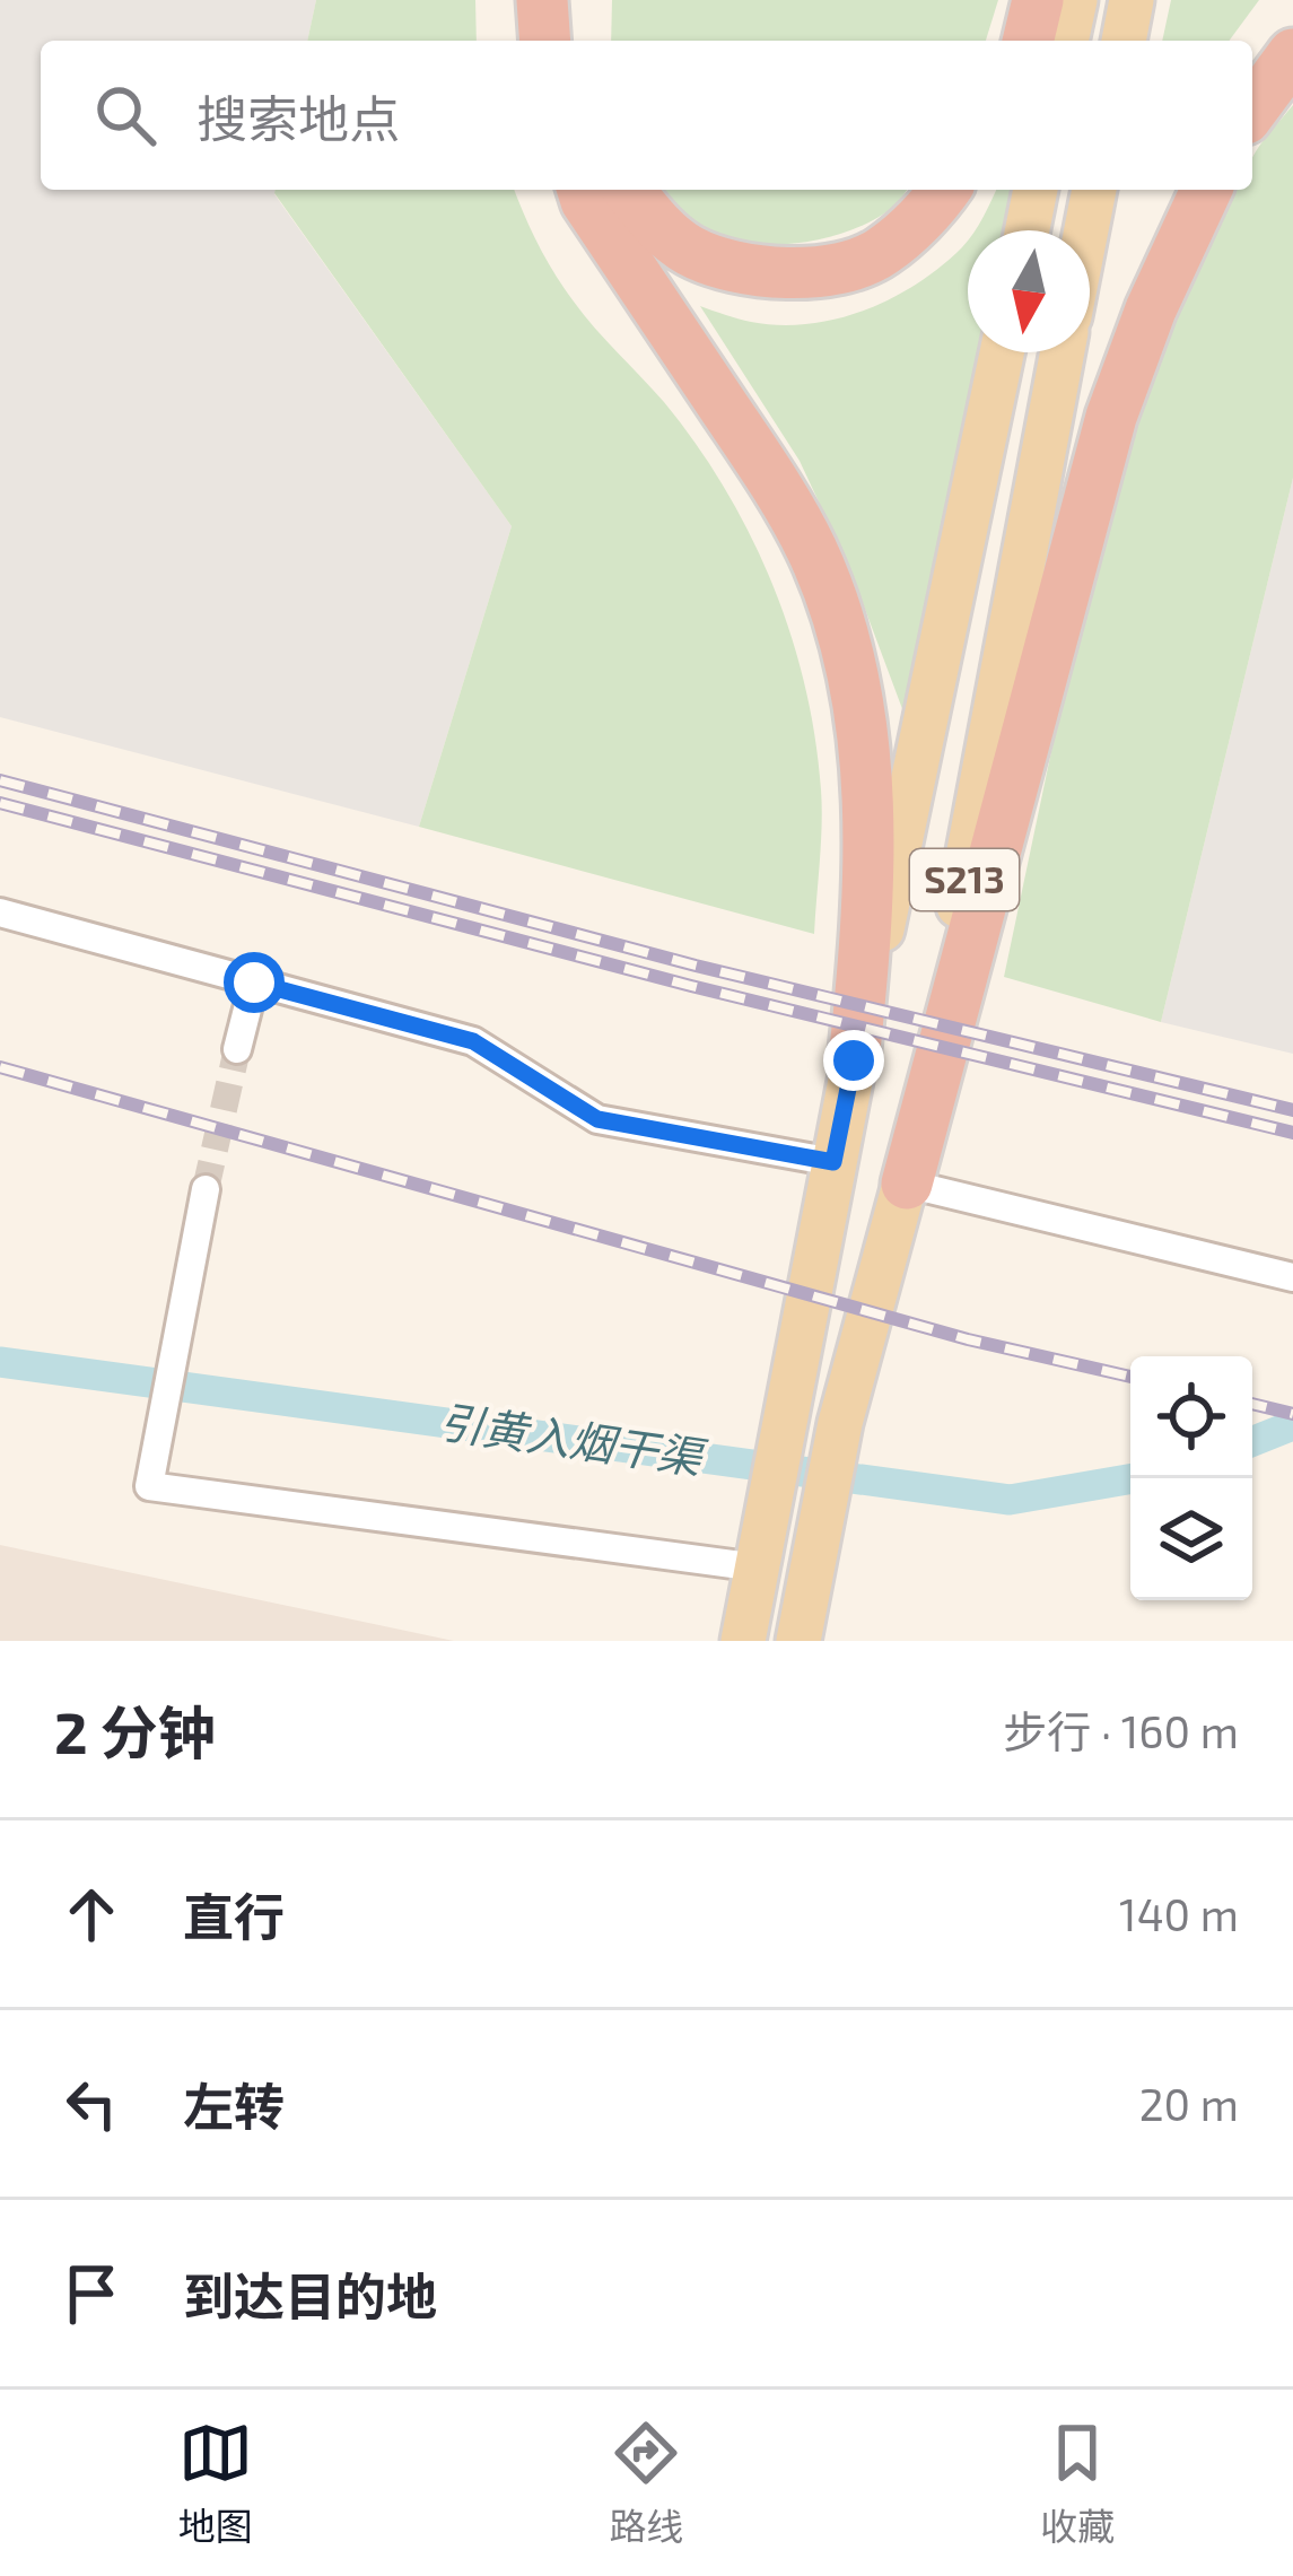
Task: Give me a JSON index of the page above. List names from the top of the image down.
{
  "streets": {
    "main road": ["S213"]
  },
  "water": ["引黄入烟干渠"],
  "north": "bottom",
  "page": {
    "search": "搜索地点",
    "heading": ["2 分钟", "步行 · 160 m"],
    "list": [
      ["直行", "140 m"],
      ["左转", "20 m"],
      "到达目的地"
    ],
    "nav": ["地图", "路线", "收藏"]
  }
}
